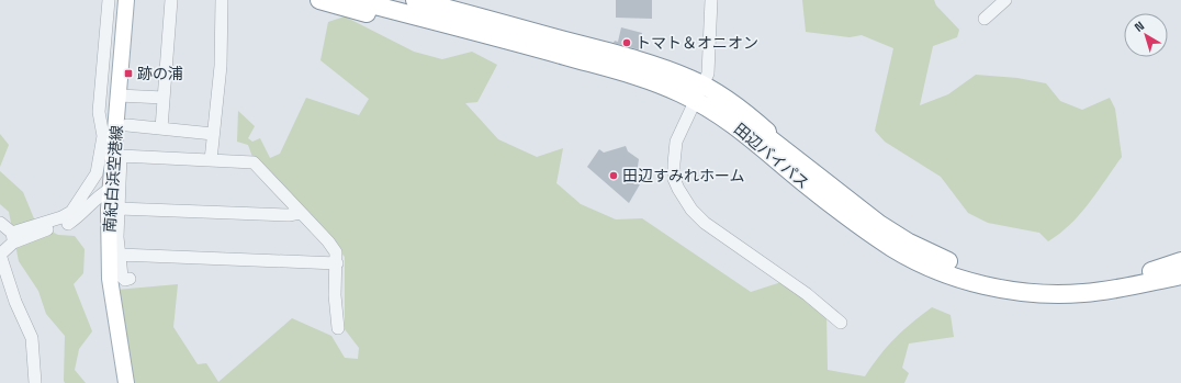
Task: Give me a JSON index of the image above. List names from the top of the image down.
{
  "streets": {
    "highway": ["田辺バイパス"],
    "main road": ["南紀白浜空港線"]
  },
  "places": {
    "other": ["トマト＆オニオン", "田辺すみれホーム"],
    "transit": ["跡の浦"]
  },
  "north": "top left"
}
